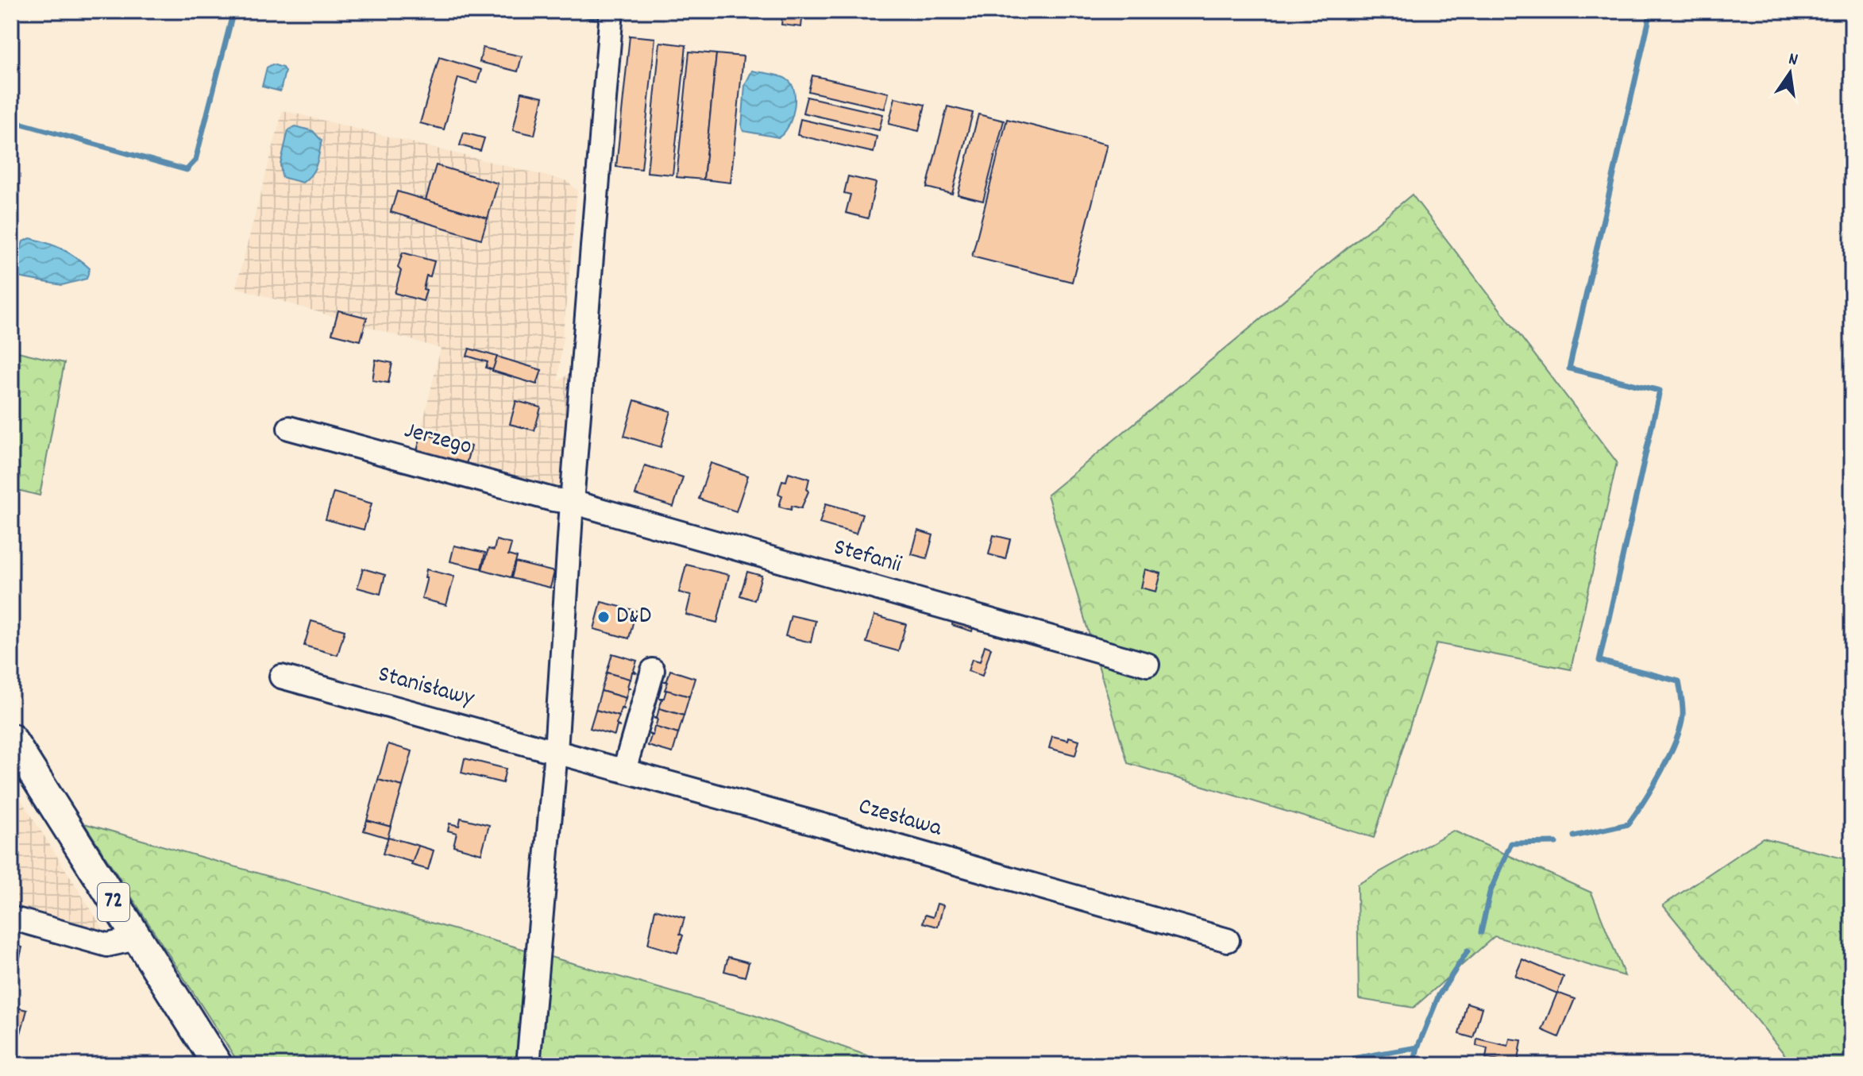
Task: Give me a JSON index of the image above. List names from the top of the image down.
{
  "streets": {
    "main road": ["72"],
    "street": [
      "Jerzego",
      "Stefanii",
      "Stanisławy",
      "Czesława"
    ]
  },
  "crossings": [
    ["Jerzego", "Stefanii"],
    ["Stanisławy", "Czesława"]
  ],
  "places": ["D&D"],
  "north": "top"
}
